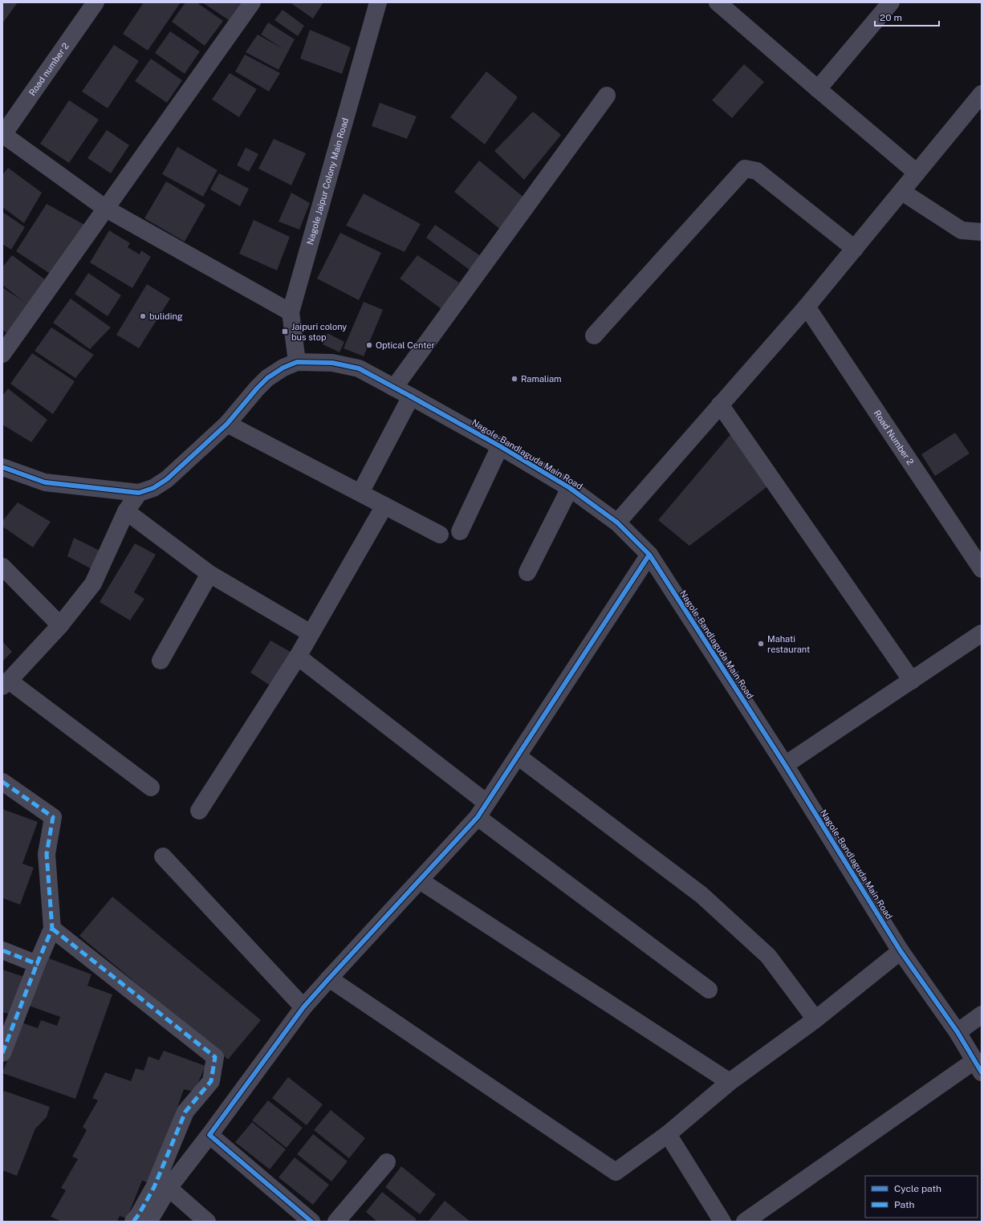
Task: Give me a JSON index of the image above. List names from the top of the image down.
{
  "streets": {
    "street": [
      "Road number 2",
      "Nagole Jaipur Colony Main Road",
      "Road Number 2",
      "Nagole-Bandlaguda Main Road"
    ]
  },
  "crossings": [
    ["Nagole Jaipur Colony Main Road", "Nagole-Bandlaguda Main Road"]
  ],
  "places": {
    "other": [
      "buliding",
      "Optical Center",
      "Ramaliam",
      "Mahati restaurant"
    ],
    "transit": ["Jaipuri colony bus stop"]
  },
  "legend": ["Cycle path", "Path"],
  "scale_bar": "20 m"
}
